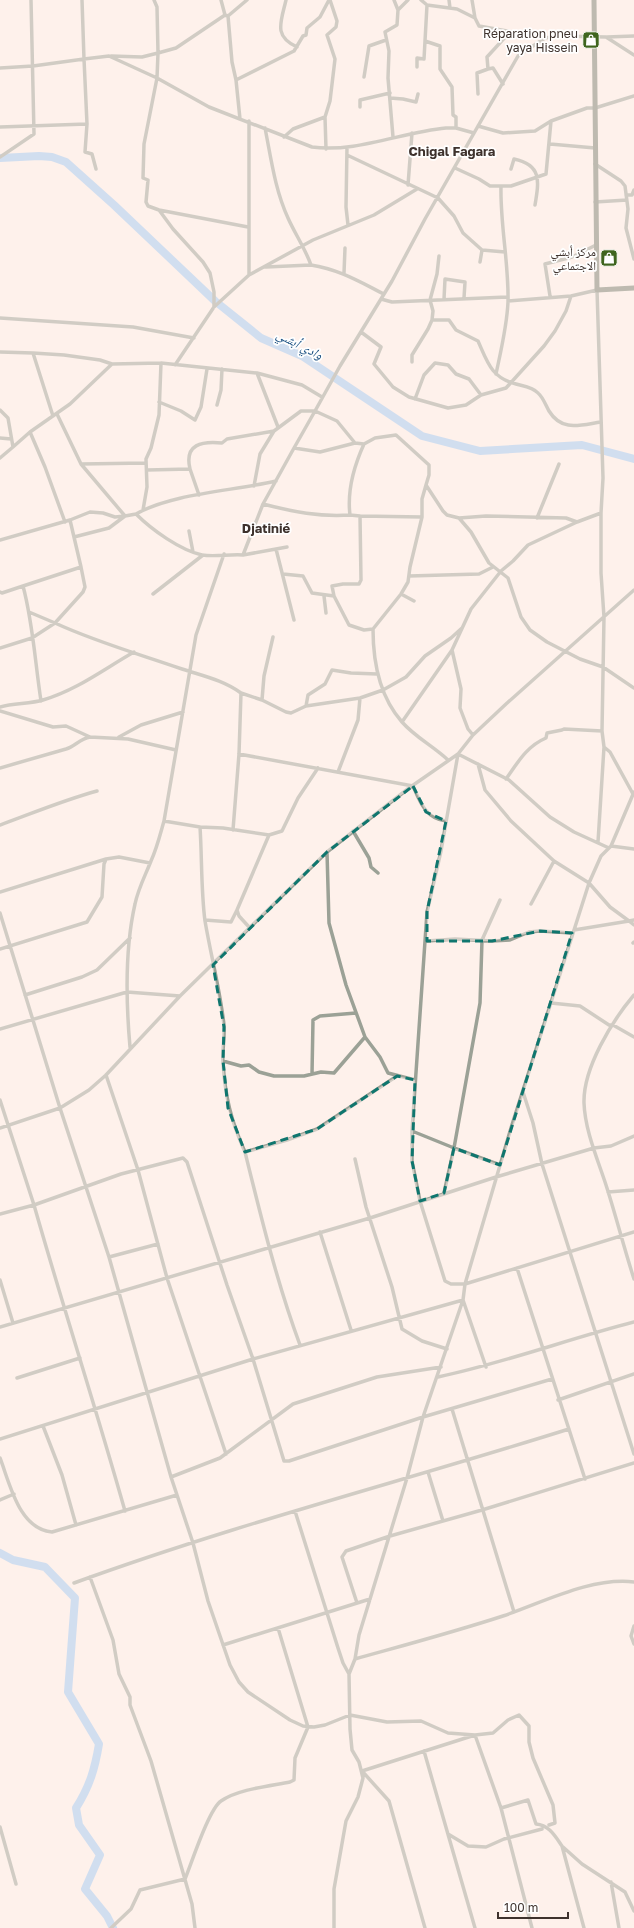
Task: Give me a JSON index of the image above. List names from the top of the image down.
{
  "districts": ["Chigal Fagara", "Djatinié"],
  "water": ["وادي أبشي"],
  "places": {
    "shop": ["Réparation pneu yaya Hissein", "مركز أبشي الاجتماعي"]
  },
  "scale_bar": "100 m"
}
